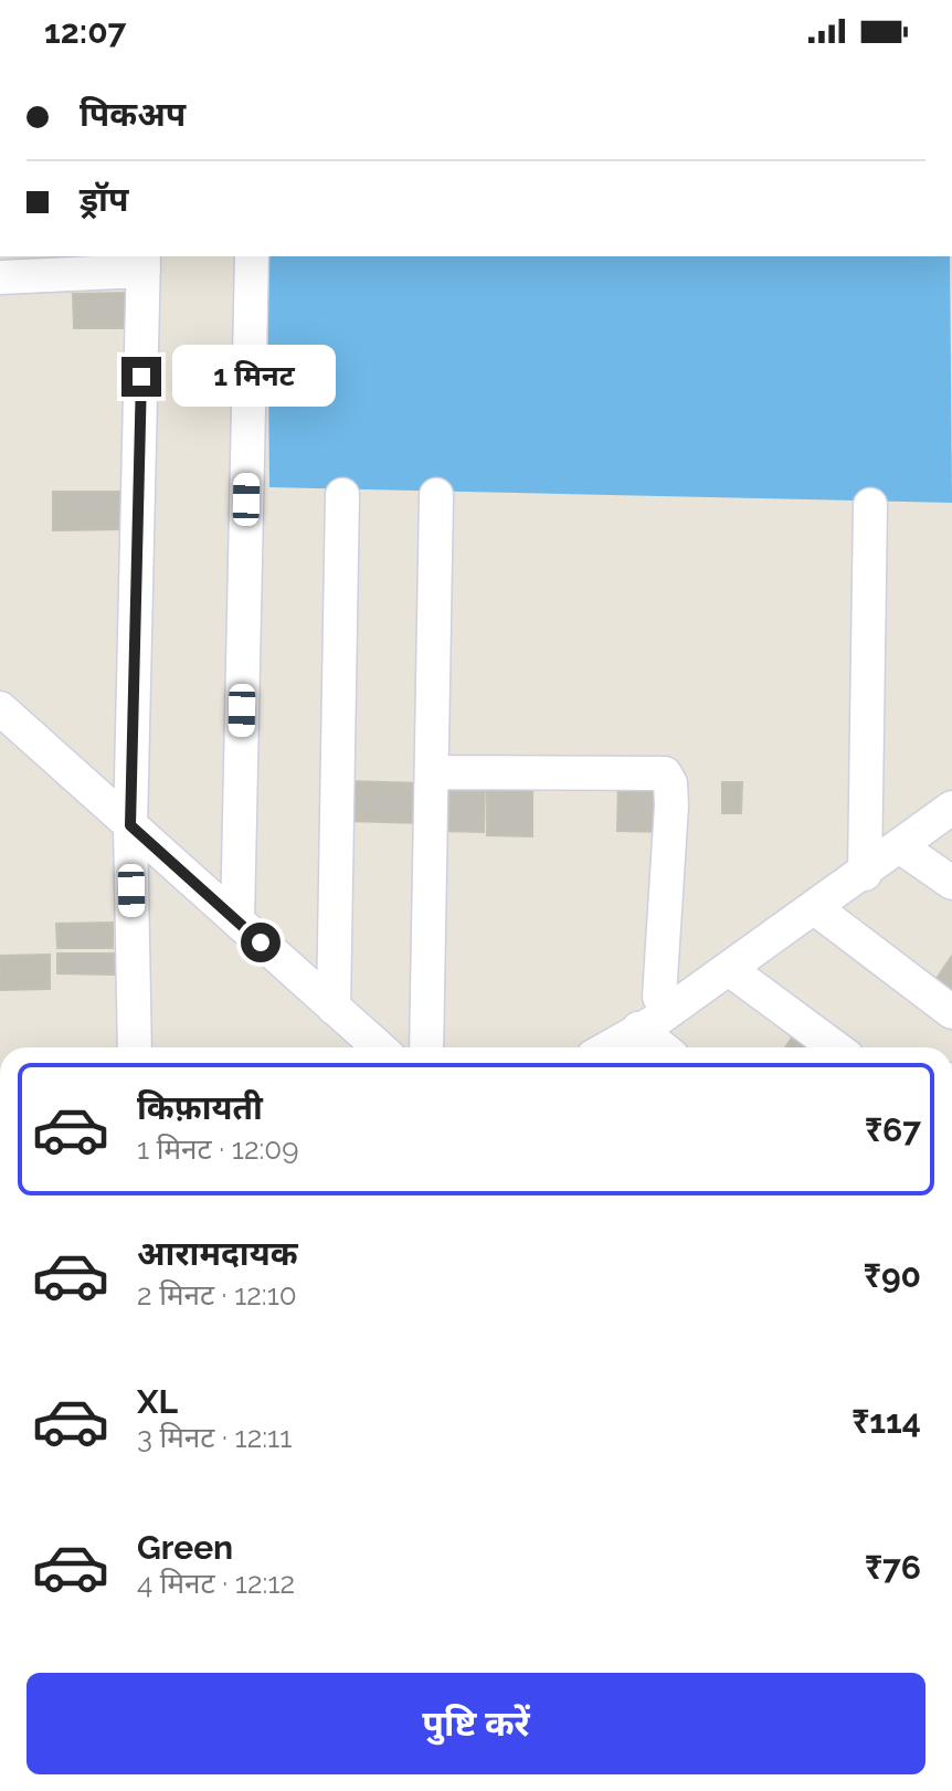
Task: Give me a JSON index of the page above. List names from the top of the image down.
{
  "page": {
    "status": "12:07",
    "banner": ["पिकअप", "ड्रॉप"],
    "bubble": "1 मिनट",
    "list": [
      {
        "name": "किफ़ायती",
        "note": "1 मिनट · 12:09",
        "value": "₹67"
      },
      {
        "name": "आरामदायक",
        "note": "2 मिनट · 12:10",
        "value": "₹90"
      },
      {
        "name": "XL",
        "note": "3 मिनट · 12:11",
        "value": "₹114"
      },
      {
        "name": "Green",
        "note": "4 मिनट · 12:12",
        "value": "₹76"
      }
    ],
    "buttons": "पुष्टि करें"
  }
}
